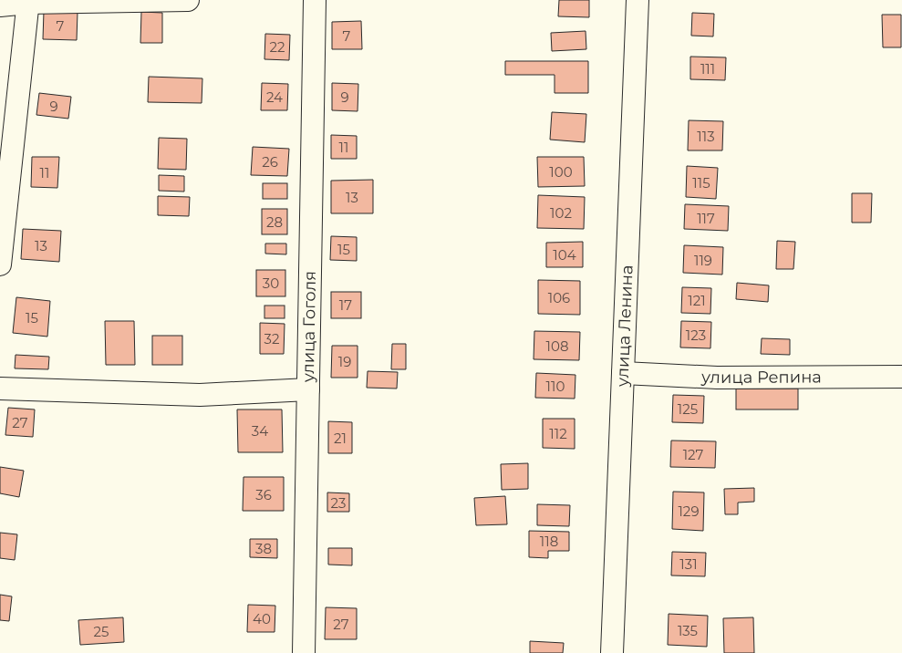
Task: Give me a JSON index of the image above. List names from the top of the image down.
{
  "streets": {
    "street": ["улица Гоголя", "улица Ленина", "улица Репина"]
  },
  "crossings": [
    ["улица Ленина", "улица Репина"]
  ],
  "house_numbers": [
    "7",
    "7",
    "22",
    "111",
    "24",
    "9",
    "9",
    "113",
    "11",
    "26",
    "100",
    "11",
    "115",
    "13",
    "102",
    "117",
    "28",
    "13",
    "15",
    "104",
    "119",
    "30",
    "106",
    "121",
    "17",
    "15",
    "123",
    "32",
    "108",
    "19",
    "110",
    "125",
    "27",
    "34",
    "112",
    "21",
    "127",
    "36",
    "23",
    "129",
    "118",
    "38",
    "131",
    "40",
    "27",
    "135",
    "25"
  ]
}
